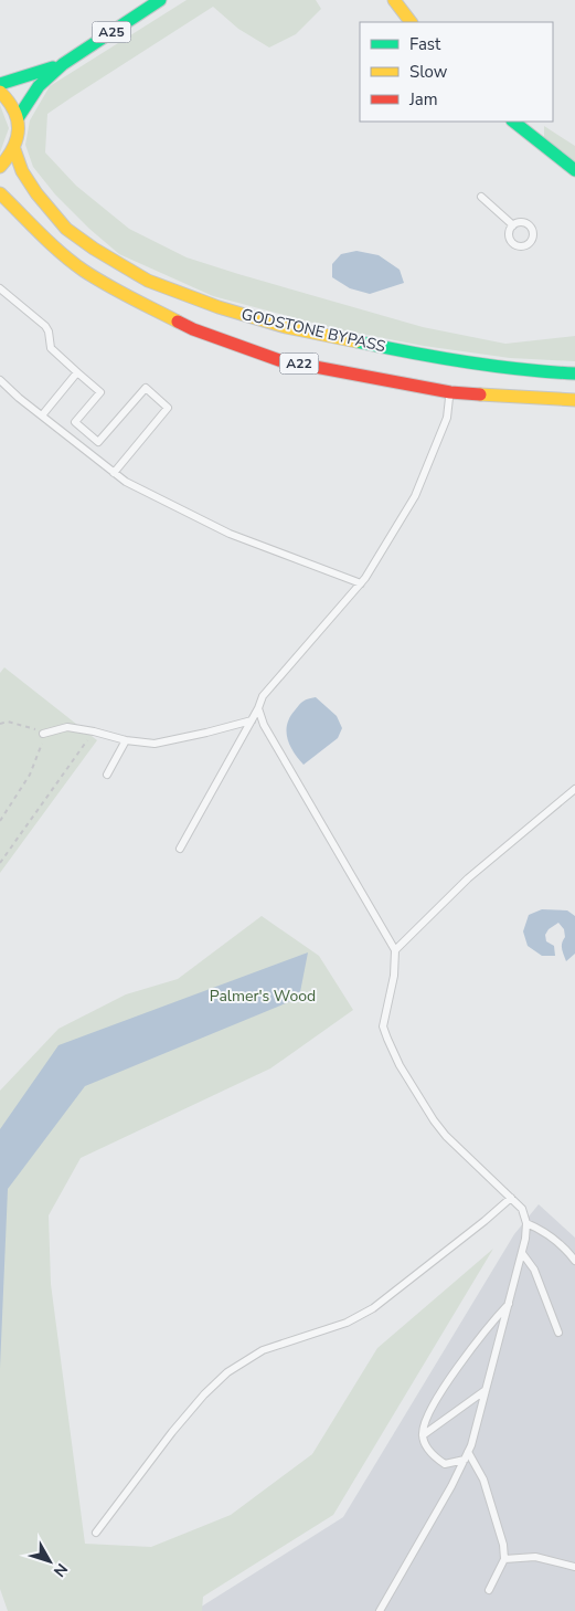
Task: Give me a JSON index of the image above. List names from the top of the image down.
{
  "streets": {
    "main road": ["A25", "GODSTONE BYPASS", "A22"]
  },
  "parks": ["Palmer's Wood"],
  "legend": ["Fast", "Slow", "Jam"],
  "north": "bottom right"
}
